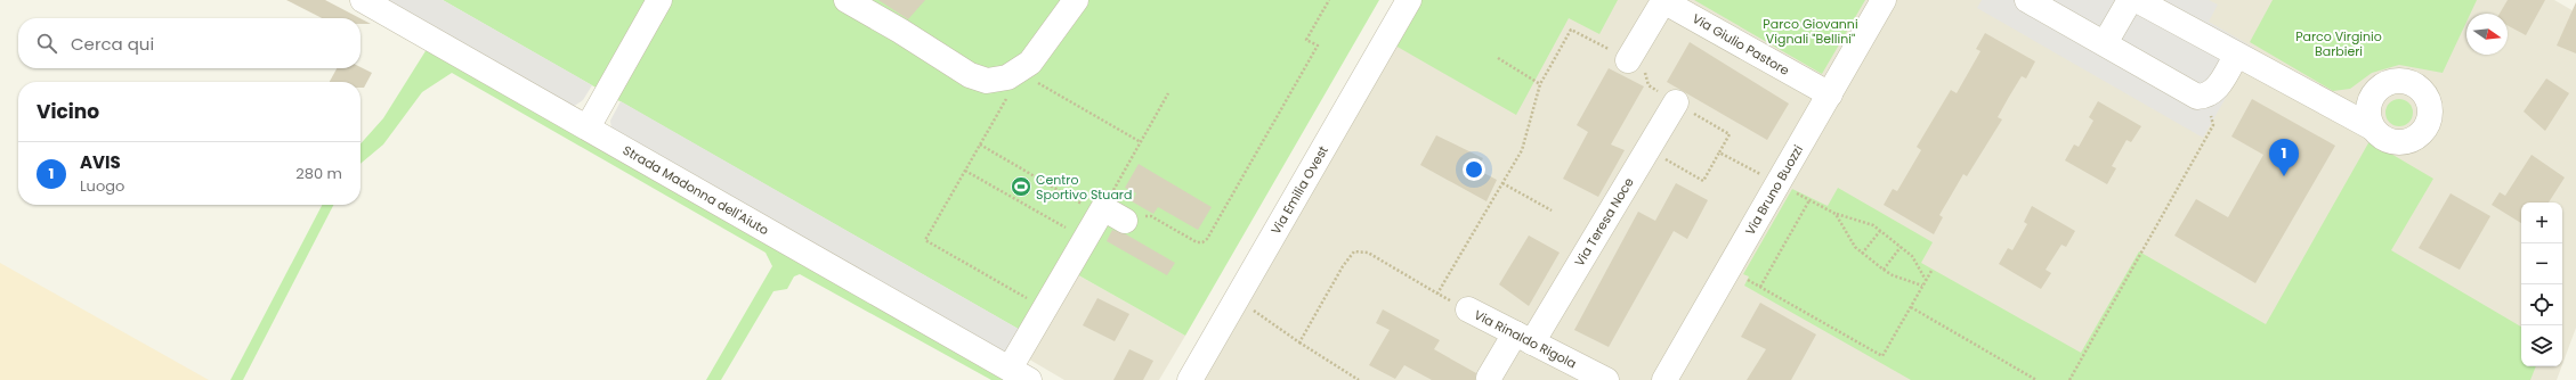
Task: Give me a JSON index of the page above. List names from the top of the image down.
{
  "streets": {
    "street": [
      "Via Giulio Pastore",
      "Strada Madonna dell'Aiuto",
      "Via Emilia Ovest",
      "Via Bruno Buozzi",
      "Via Teresa Noce",
      "Via Rinaldo Rigola"
    ]
  },
  "crossings": [
    ["Via Giulio Pastore", "Via Bruno Buozzi"],
    ["Via Teresa Noce", "Via Rinaldo Rigola"]
  ],
  "parks": ["Parco Giovanni Vignali \"Bellini\"", "Parco Virginio Barbieri"],
  "places": {
    "sports": ["Centro Sportivo Stuard"]
  },
  "north": "right",
  "page": {
    "search": "Cerca qui",
    "heading": "Vicino",
    "pins": "1",
    "list": [
      {
        "mark": "1",
        "name": "AVIS",
        "note": "Luogo",
        "value": "280 m"
      }
    ],
    "map_buttons": ["+", "−"]
  }
}
